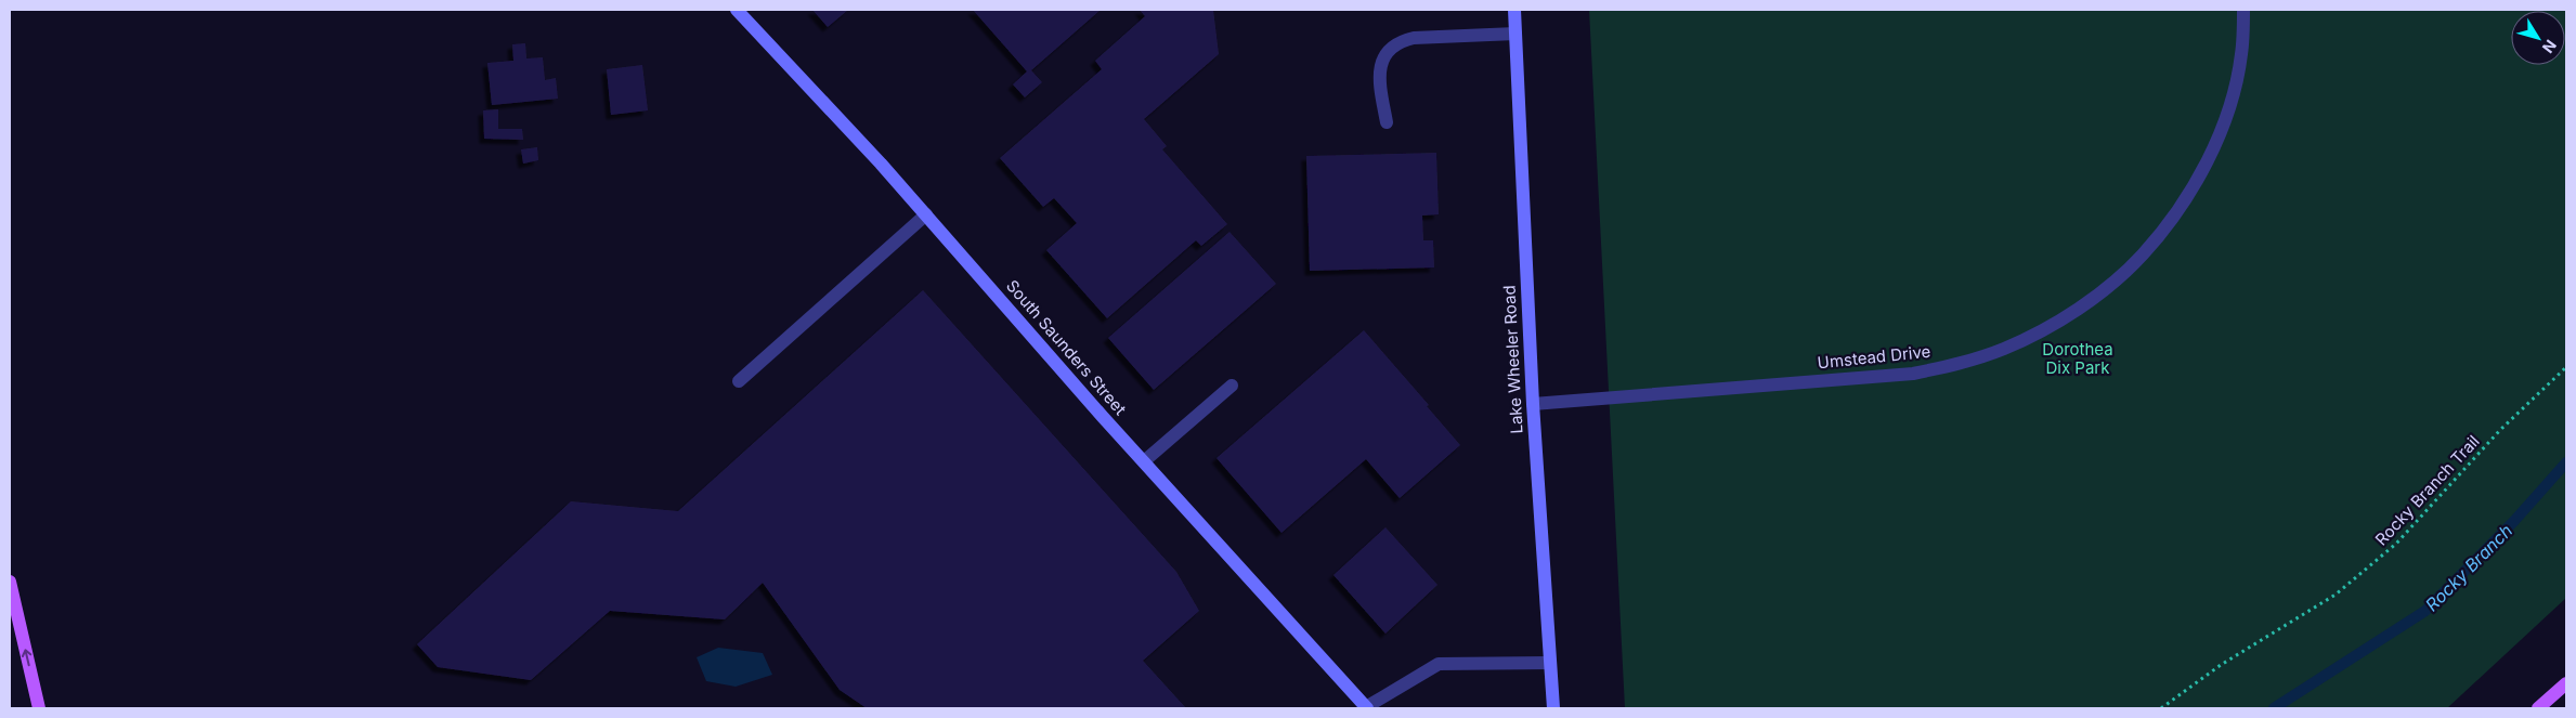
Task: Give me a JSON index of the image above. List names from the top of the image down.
{
  "streets": {
    "main road": ["South Saunders Street", "Lake Wheeler Road"],
    "street": ["Umstead Drive"],
    "path": ["Rocky Branch Trail"]
  },
  "crossings": [
    ["Umstead Drive", "Lake Wheeler Road"]
  ],
  "water": ["Rocky Branch"],
  "parks": ["Dorothea Dix Park"],
  "north": "bottom right"
}
